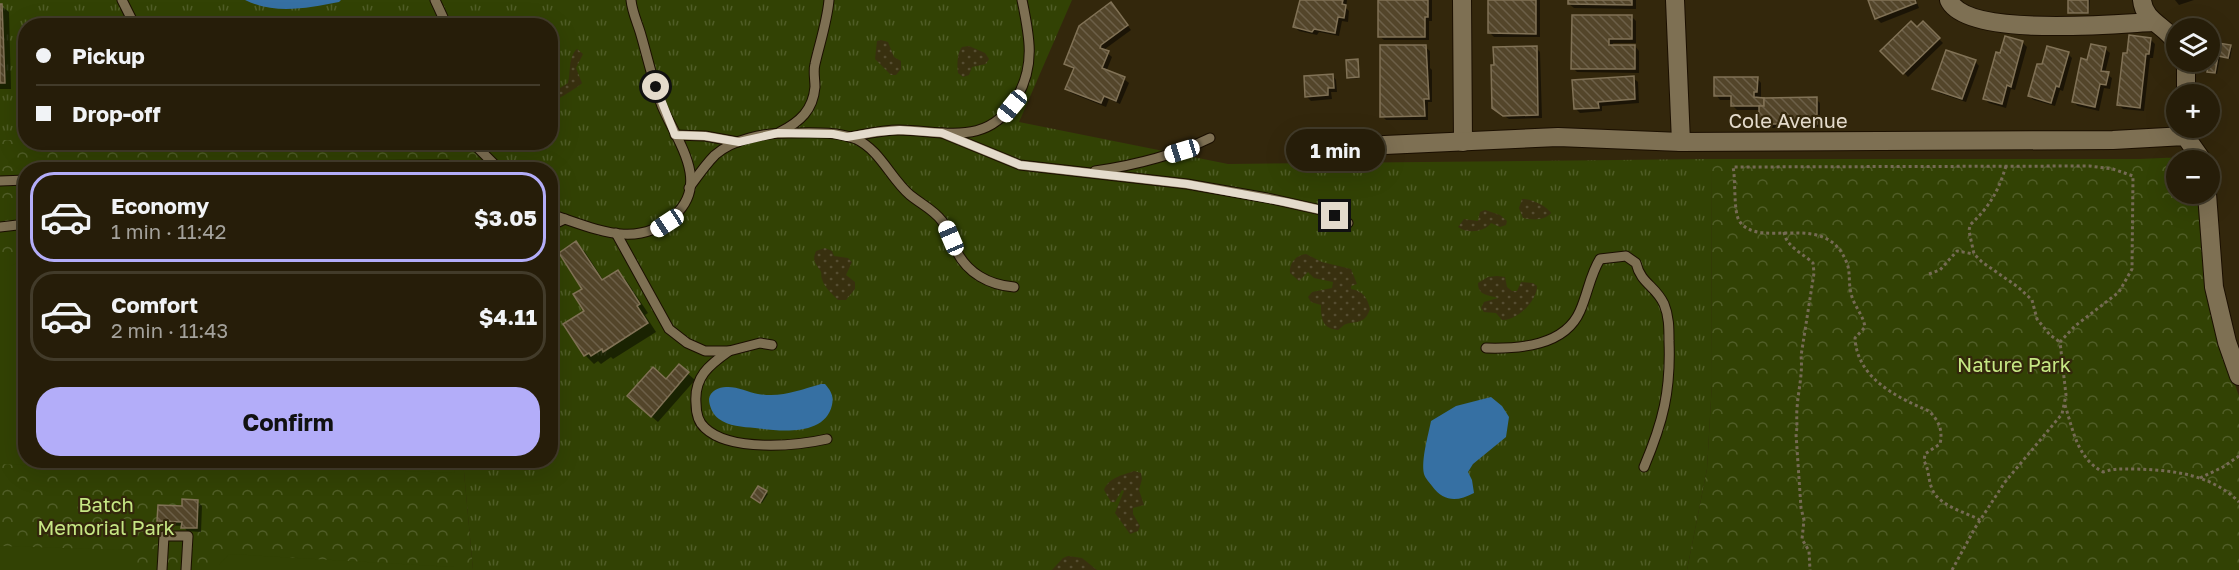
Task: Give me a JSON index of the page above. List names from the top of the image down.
{
  "streets": {
    "street": ["Cole Avenue"]
  },
  "parks": ["Nature Park", "Batch Memorial Park"],
  "page": {
    "map_buttons": ["+", "−"],
    "banner": ["Pickup", "Drop-off"],
    "bubble": "1 min",
    "list": [
      {
        "name": "Economy",
        "note": "1 min · 11:42",
        "value": "$3.05"
      },
      {
        "name": "Comfort",
        "note": "2 min · 11:43",
        "value": "$4.11"
      }
    ],
    "buttons": "Confirm"
  }
}
